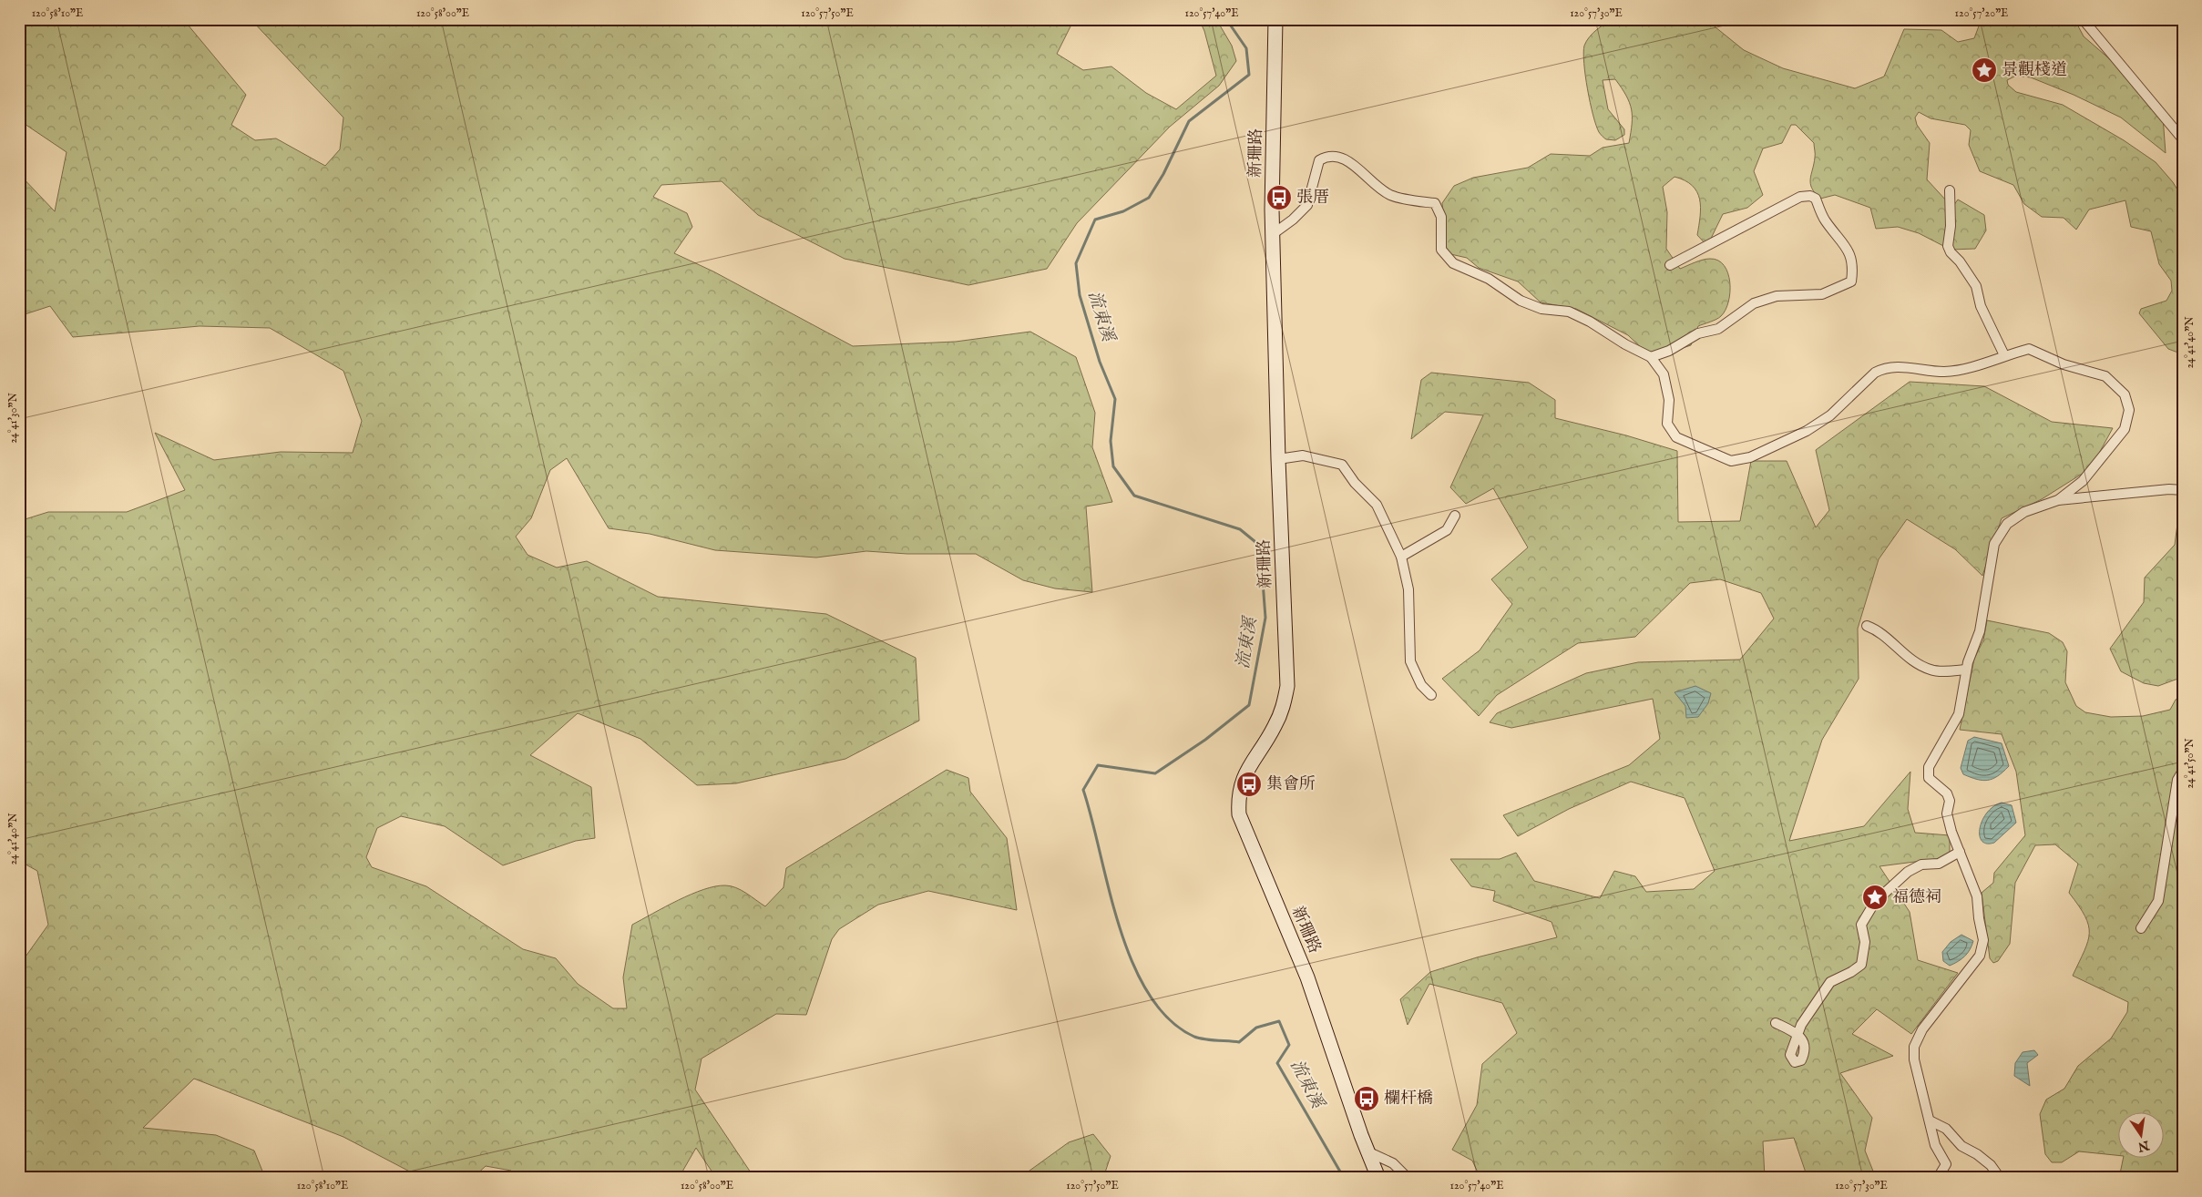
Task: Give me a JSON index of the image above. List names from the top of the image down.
{
  "streets": {
    "street": ["新珊路"]
  },
  "water": ["流東溪"],
  "places": {
    "place": ["景觀棧道", "福德祠"],
    "bus stop": ["張厝", "集會所", "欄杆橋"]
  },
  "north": "bottom",
  "coordinates": [
    "120°58'10\"E",
    "120°58'00\"E",
    "120°57'50\"E",
    "120°57'40\"E",
    "120°57'30\"E",
    "120°57'20\"E",
    "24°41'40\"N",
    "24°41'30\"N",
    "24°41'50\"N"
  ]
}
